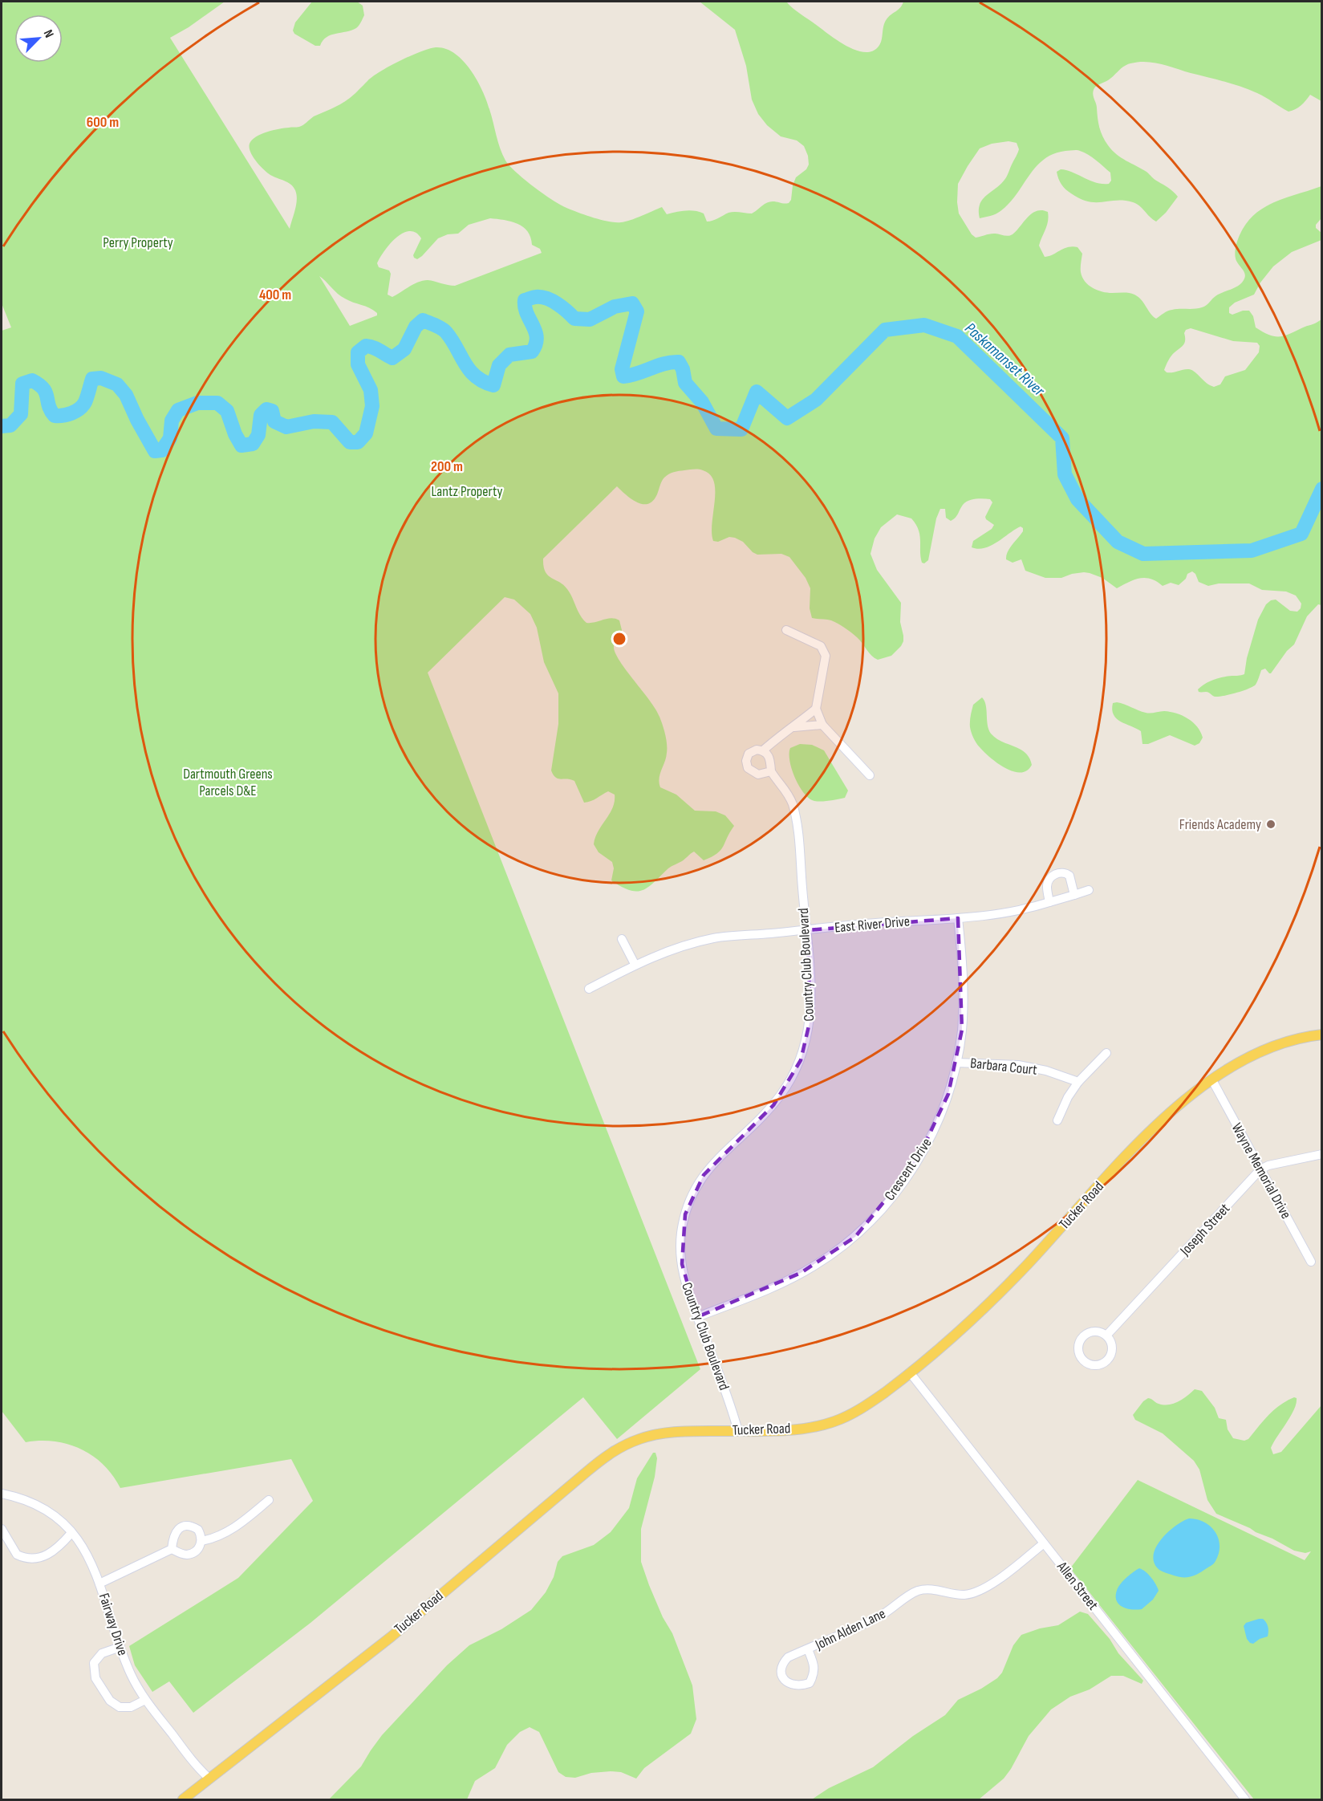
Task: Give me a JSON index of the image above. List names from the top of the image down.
{
  "streets": {
    "main road": ["Tucker Road"],
    "street": [
      "East River Drive",
      "Country Club Boulevard",
      "Barbara Court",
      "Crescent Drive",
      "Wayne Memorial Drive",
      "Joseph Street",
      "Allen Street",
      "Fairway Drive",
      "John Alden Lane"
    ]
  },
  "crossings": [
    ["East River Drive", "Country Club Boulevard"],
    ["East River Drive", "Crescent Drive"],
    ["Country Club Boulevard", "Crescent Drive"],
    ["Country Club Boulevard", "Tucker Road"],
    ["Barbara Court", "Crescent Drive"],
    ["Wayne Memorial Drive", "Tucker Road"],
    ["Wayne Memorial Drive", "Joseph Street"],
    ["Tucker Road", "Allen Street"],
    ["Tucker Road", "Fairway Drive"],
    ["Allen Street", "John Alden Lane"]
  ],
  "water": ["Paskamanset River"],
  "parks": ["Perry Property", "Lantz Property", "Dartmouth Greens Parcels D&E"],
  "places": ["Friends Academy"],
  "north": "top right",
  "rings": ["600 m", "400 m", "200 m"]
}
